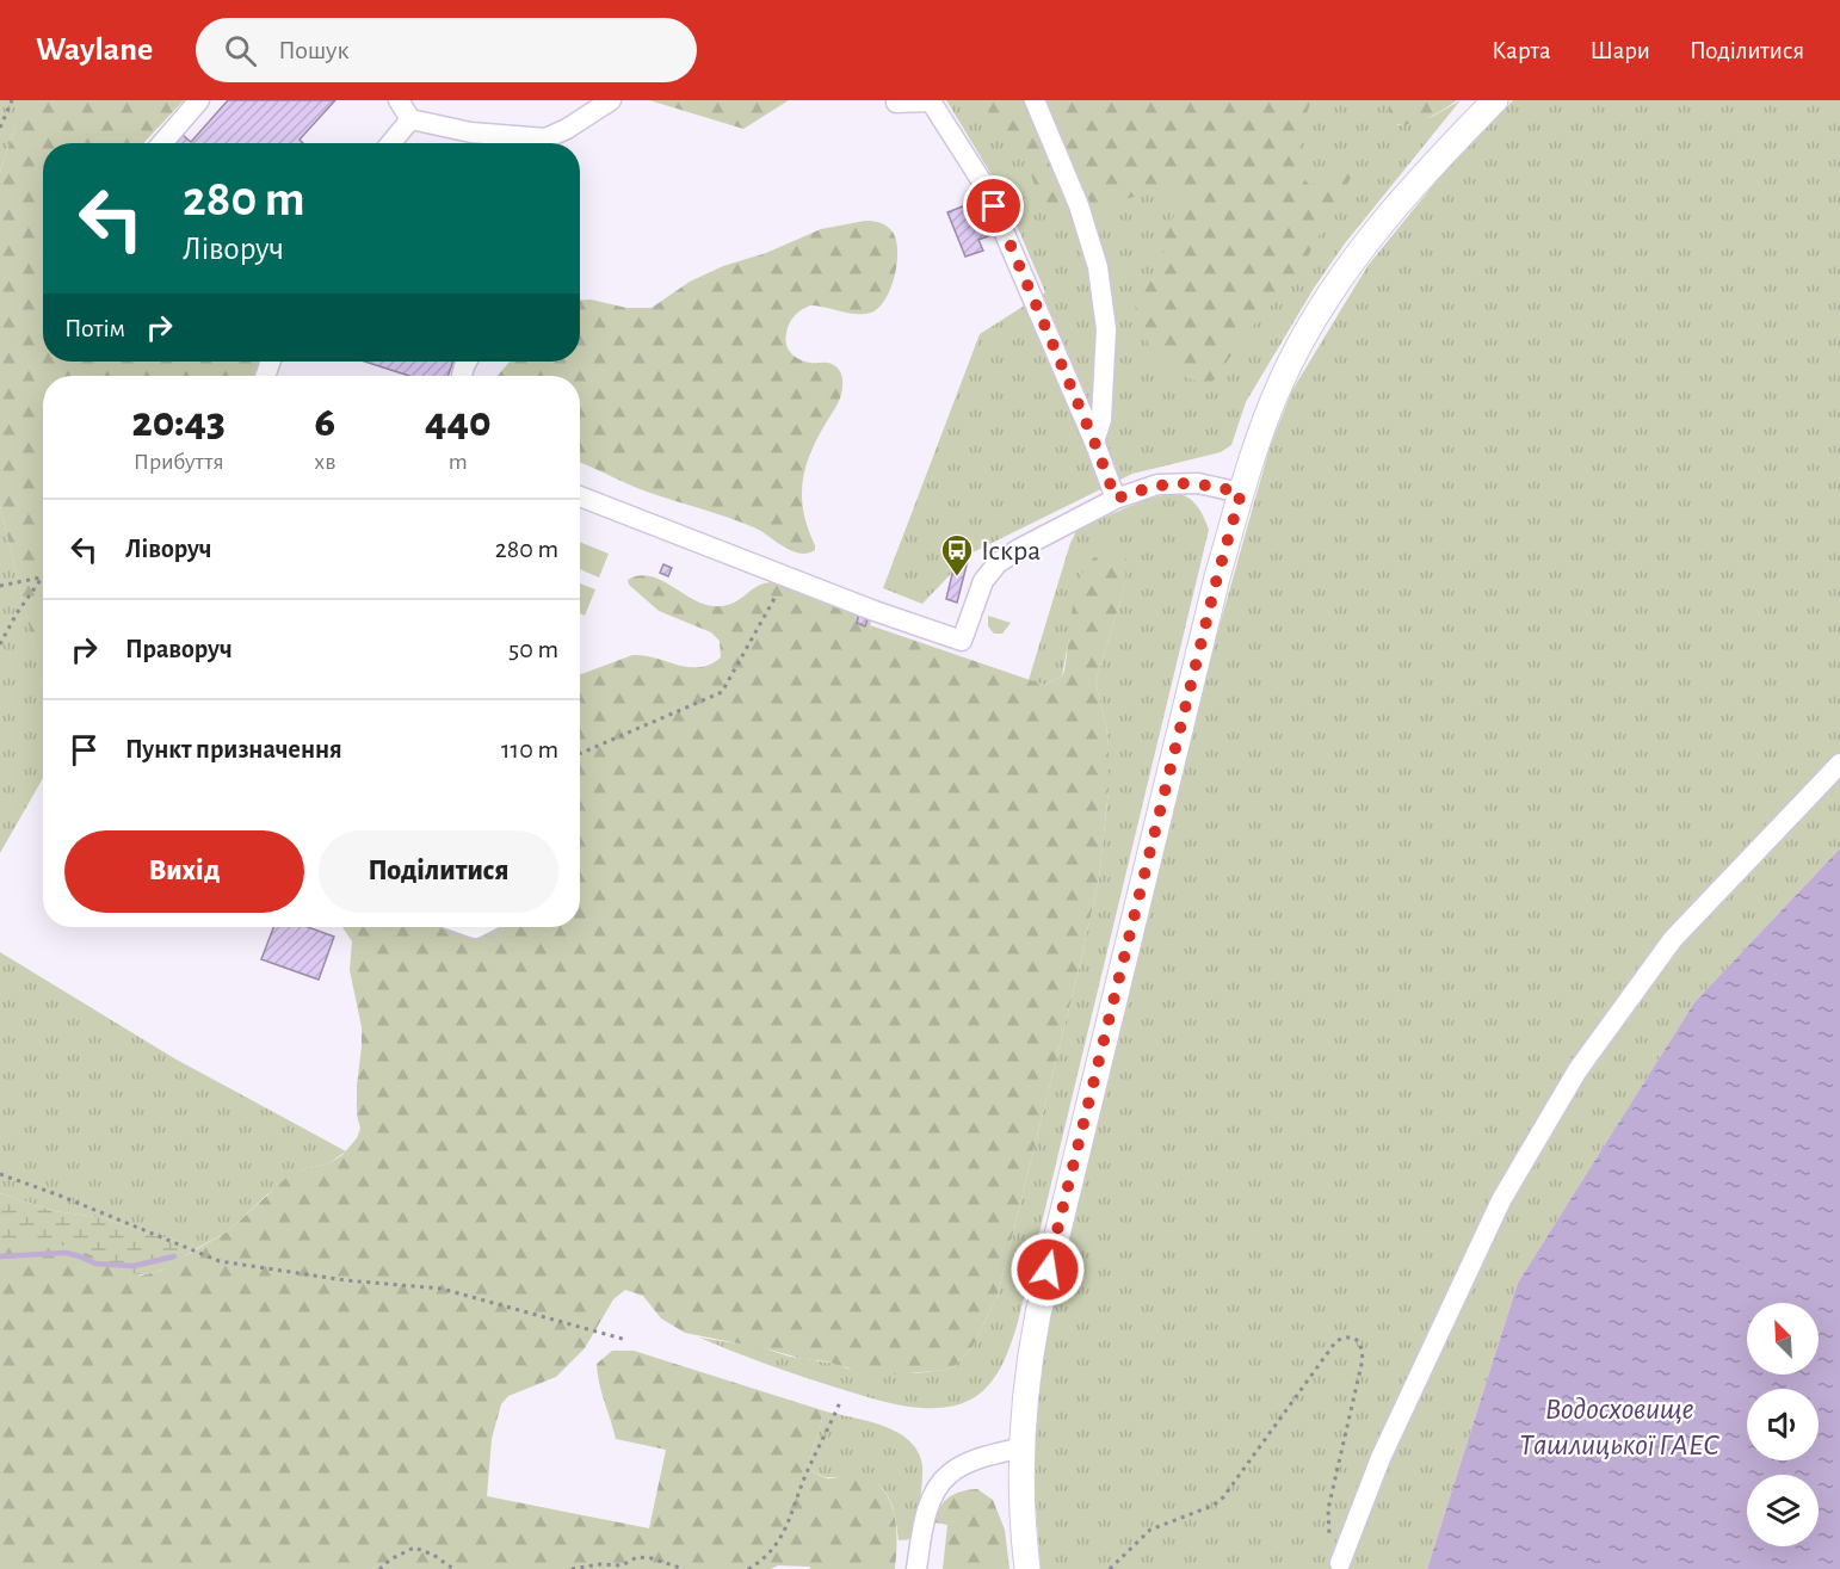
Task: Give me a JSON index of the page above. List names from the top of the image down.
{
  "water": ["Водосховище Ташлицької ГАЕС"],
  "places": {
    "bus stop": ["Іскра"]
  },
  "north": "top left",
  "page": {
    "header": "Waylane",
    "search": "Пошук",
    "nav": ["Карта", "Шари", "Поділитися"],
    "turn": ["280 m", "Ліворуч"],
    "then": "Потім",
    "eta": [
      "20:43",
      "Прибуття",
      "6",
      "хв",
      "440",
      "m"
    ],
    "list": [
      {
        "name": "Ліворуч",
        "value": "280 m"
      },
      {
        "name": "Праворуч",
        "value": "50 m"
      },
      {
        "name": "Пункт призначення",
        "value": "110 m"
      }
    ],
    "buttons": ["Вихід", "Поділитися"]
  }
}
